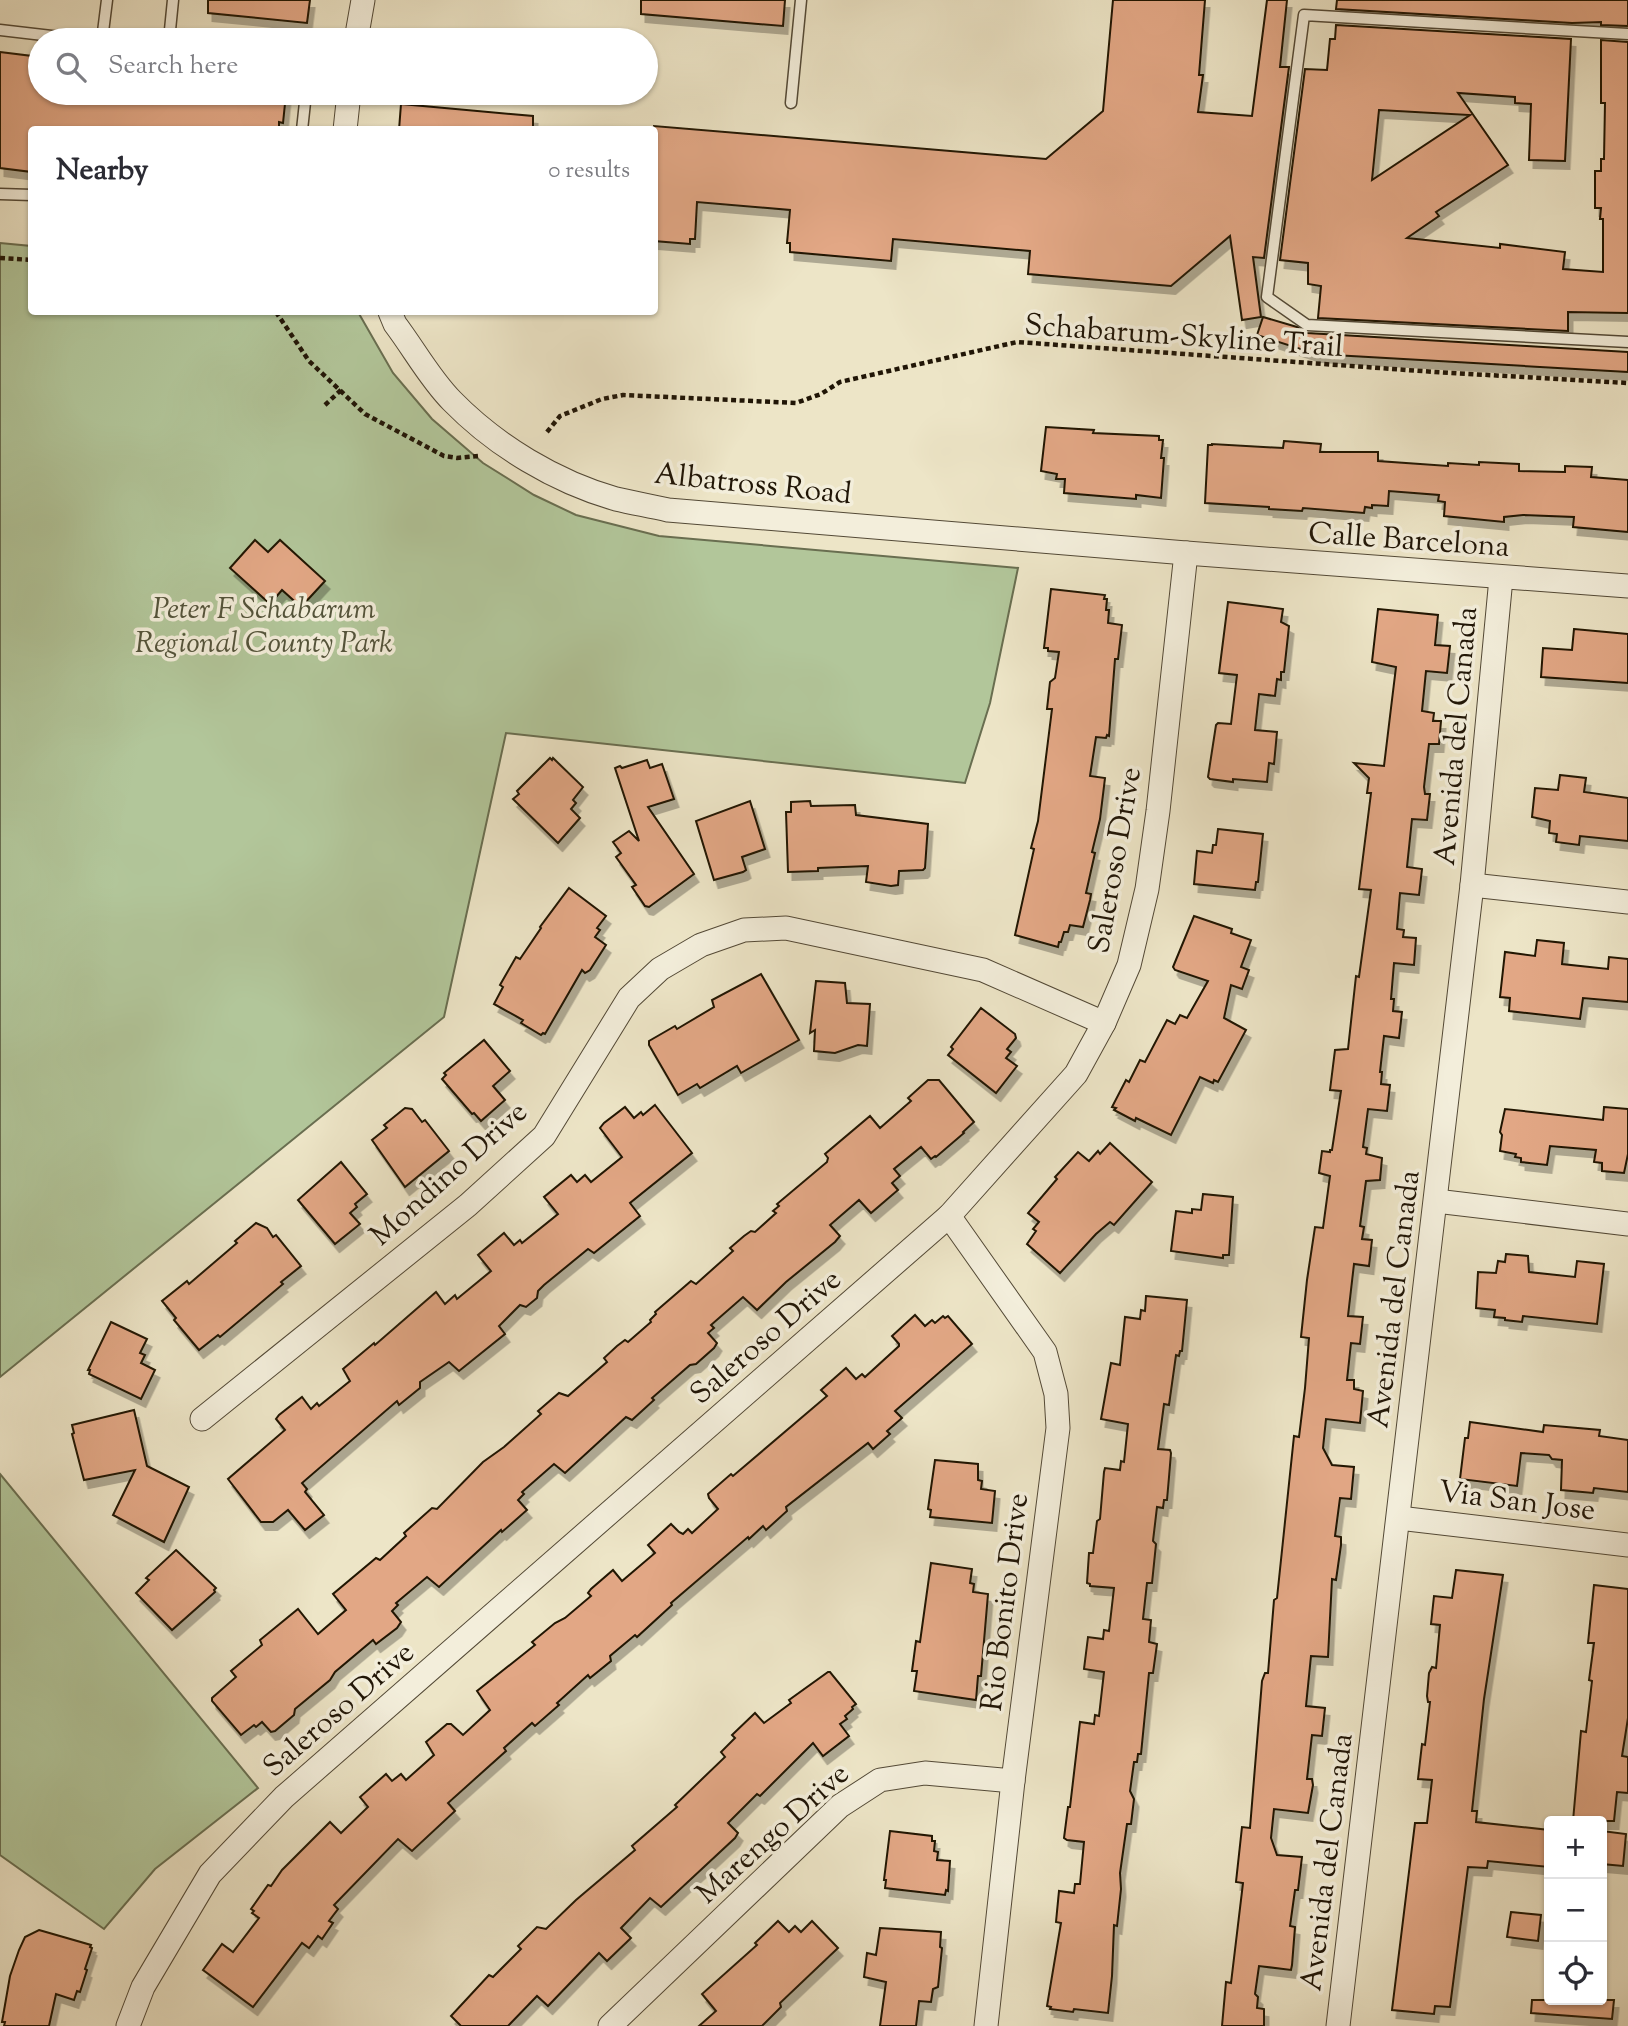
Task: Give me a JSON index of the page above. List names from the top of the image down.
{
  "streets": {
    "street": [
      "Albatross Road",
      "Calle Barcelona",
      "Avenida del Canada",
      "Saleroso Drive",
      "Mondino Drive",
      "Via San Jose",
      "Rio Bonito Drive",
      "Marengo Drive"
    ],
    "path": ["Schabarum-Skyline Trail"]
  },
  "crossings": [
    ["Albatross Road", "Calle Barcelona"],
    ["Albatross Road", "Saleroso Drive"],
    ["Calle Barcelona", "Avenida del Canada"],
    ["Calle Barcelona", "Saleroso Drive"],
    ["Avenida del Canada", "Via San Jose"],
    ["Saleroso Drive", "Mondino Drive"],
    ["Saleroso Drive", "Rio Bonito Drive"],
    ["Rio Bonito Drive", "Marengo Drive"]
  ],
  "parks": ["Peter F Schabarum Regional County Park"],
  "page": {
    "search": "Search here",
    "heading": ["Nearby", "0 results"],
    "map_buttons": ["+", "−"]
  }
}
